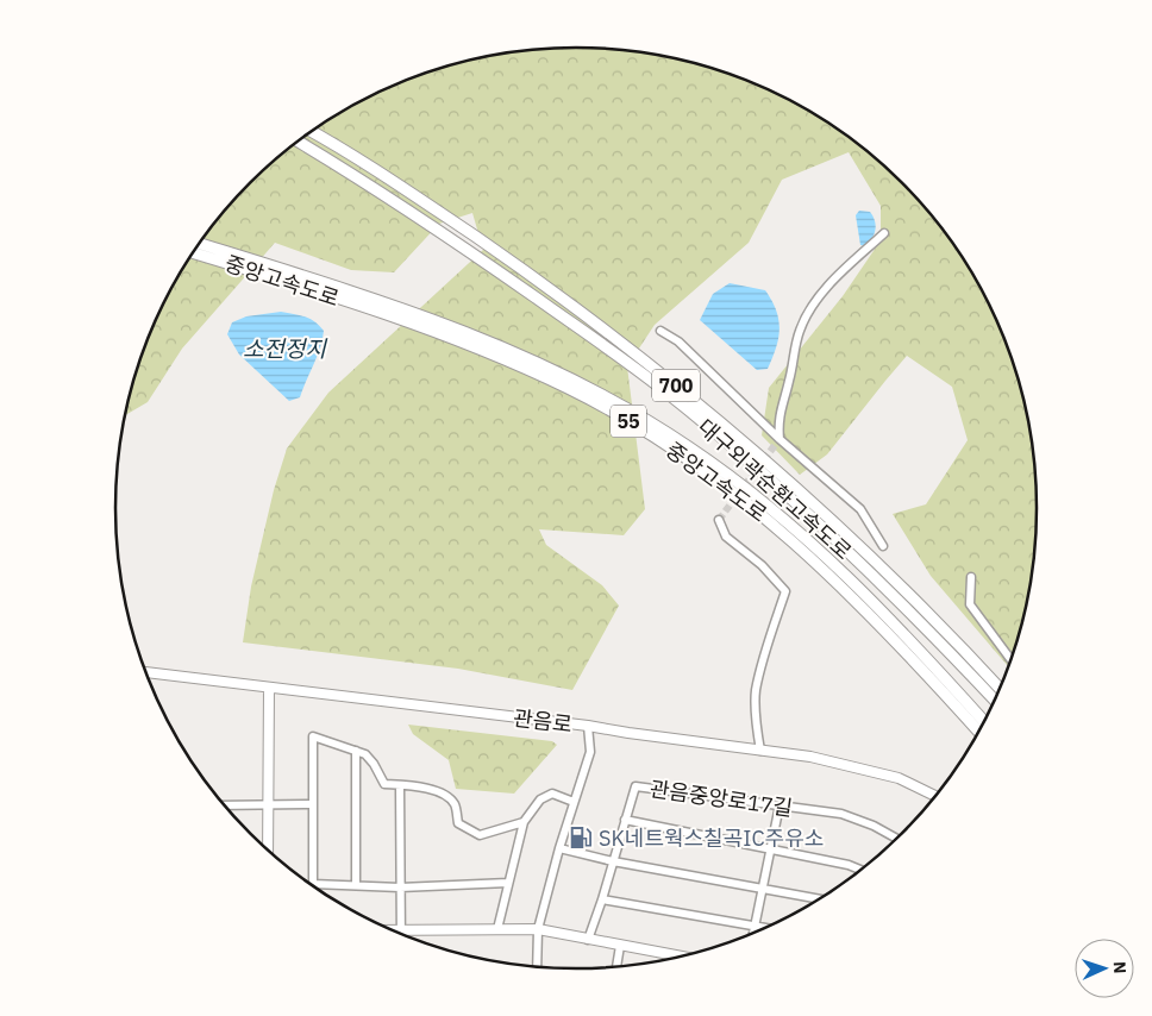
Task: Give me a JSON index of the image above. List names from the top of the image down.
{
  "streets": {
    "highway": [
      "중앙고속도로",
      "700",
      "55",
      "대구외곽순환고속도로"
    ],
    "main road": ["관음로"],
    "street": ["관음중앙로17길"]
  },
  "water": ["소전정지"],
  "places": {
    "fuel station": ["SK네트웍스칠곡IC주유소"]
  },
  "north": "right"
}
